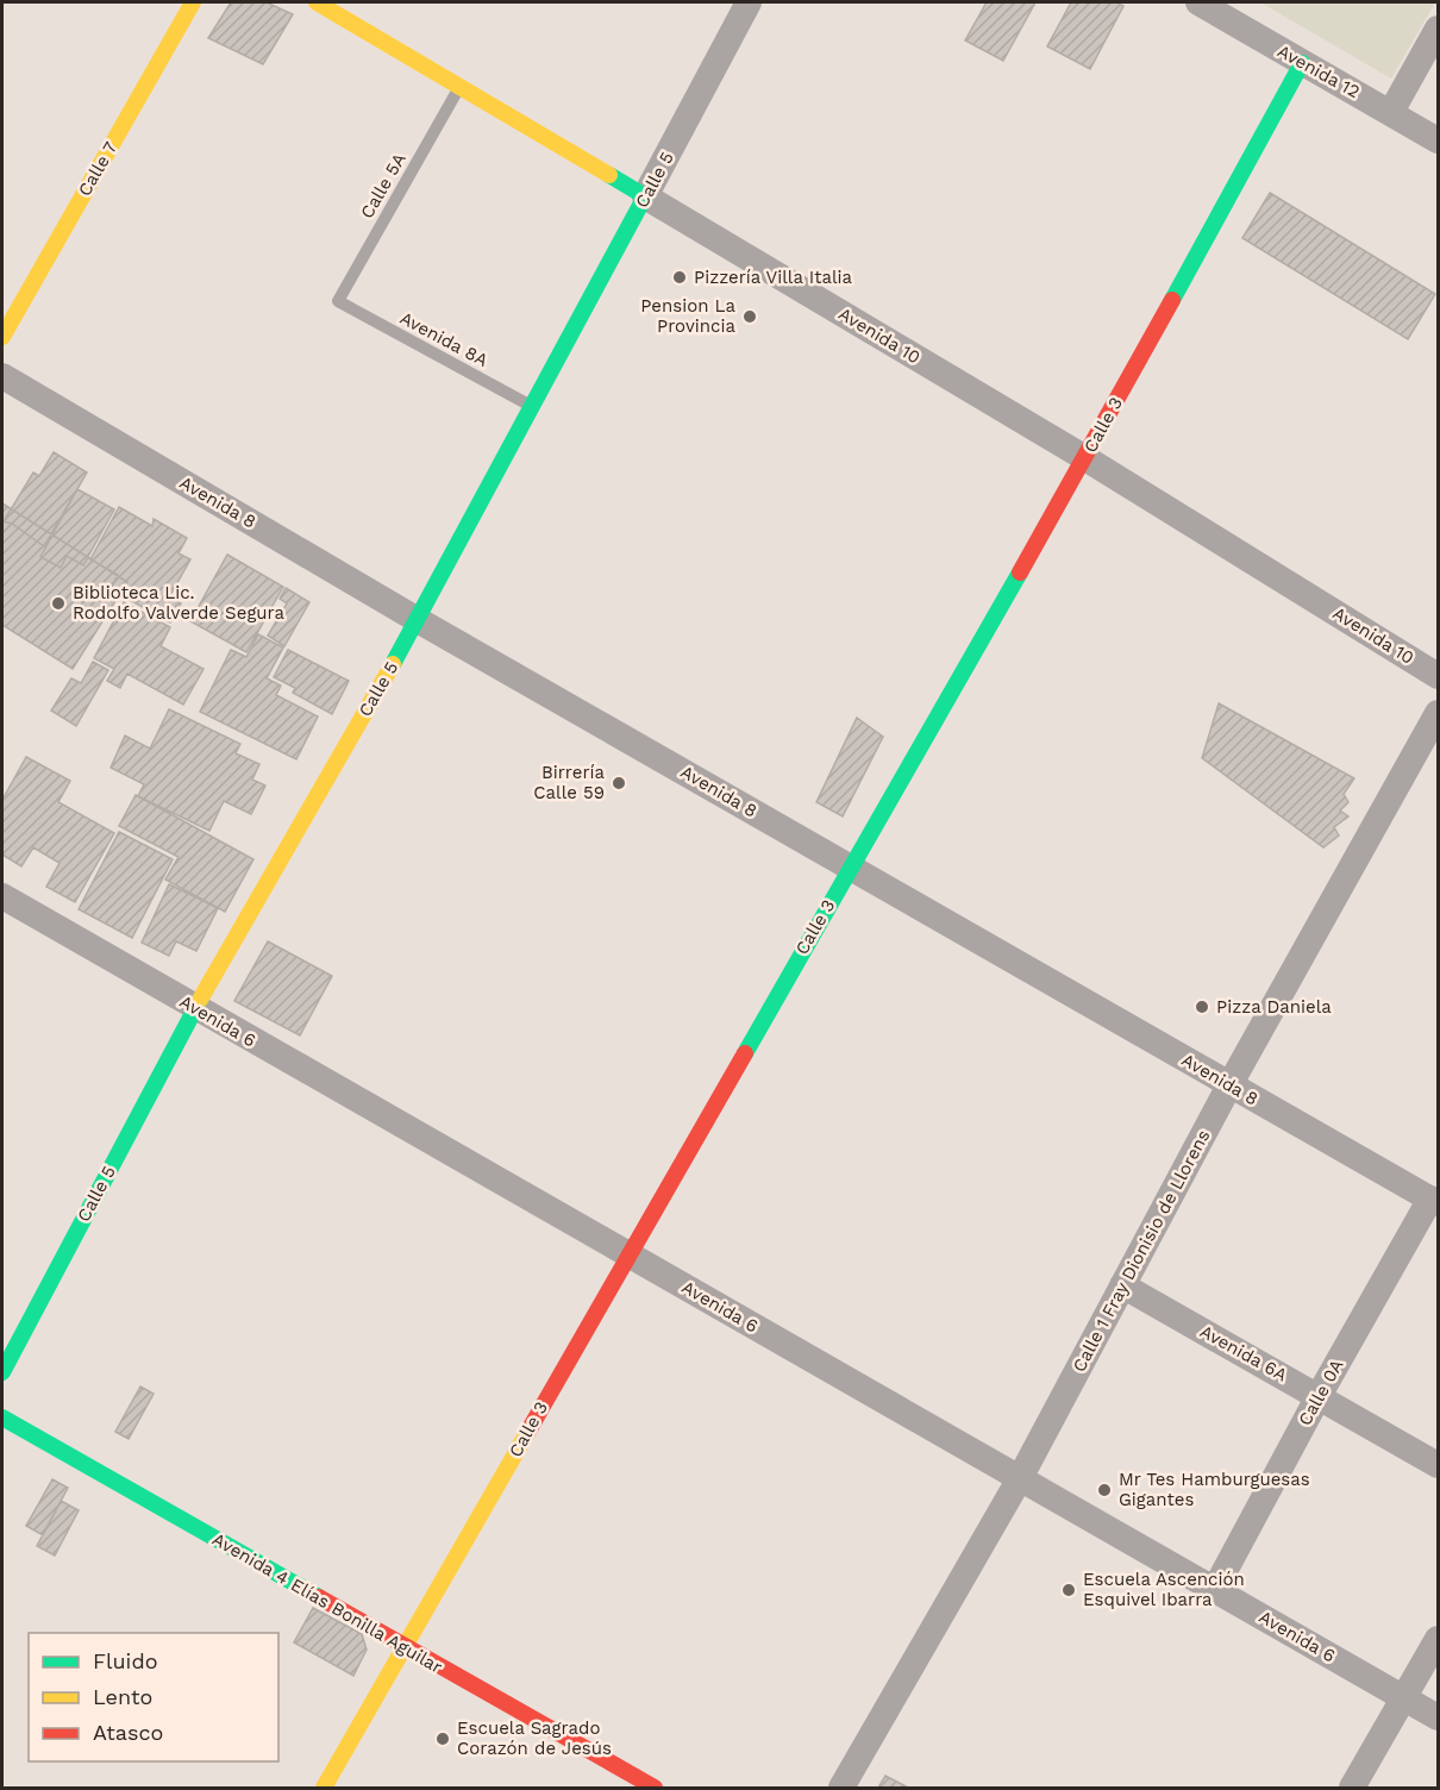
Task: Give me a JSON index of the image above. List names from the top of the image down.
{
  "streets": {
    "street": [
      "Avenida 12",
      "Calle 7",
      "Calle 5",
      "Avenida 10",
      "Calle 3",
      "Avenida 8",
      "Avenida 6",
      "Calle 1 Fray Dionisio de Llorens",
      "Avenida 6A",
      "Calle 0A",
      "Avenida 4 Elías Bonilla Aguilar"
    ],
    "lane": ["Calle 5A", "Avenida 8A"]
  },
  "crossings": [
    ["Avenida 12", "Calle 3"],
    ["Calle 5", "Avenida 10"],
    ["Calle 5", "Avenida 8A"],
    ["Calle 5", "Avenida 8"],
    ["Calle 5", "Avenida 6"],
    ["Calle 5A", "Avenida 10"],
    ["Calle 5A", "Avenida 8A"],
    ["Avenida 10", "Calle 3"],
    ["Calle 3", "Avenida 8"],
    ["Calle 3", "Avenida 6"],
    ["Calle 3", "Avenida 4 Elías Bonilla Aguilar"],
    ["Avenida 8", "Calle 1 Fray Dionisio de Llorens"],
    ["Avenida 8", "Calle 0A"],
    ["Avenida 6", "Calle 1 Fray Dionisio de Llorens"],
    ["Avenida 6", "Calle 0A"],
    ["Calle 1 Fray Dionisio de Llorens", "Avenida 6A"],
    ["Avenida 6A", "Calle 0A"]
  ],
  "places": [
    "Pizzería Villa Italia",
    "Pension La Provincia",
    "Biblioteca Lic. Rodolfo Valverde Segura",
    "Birrería Calle 59",
    "Pizza Daniela",
    "Mr Tes Hamburguesas Gigantes",
    "Escuela Ascención Esquivel Ibarra",
    "Escuela Sagrado Corazón de Jesús"
  ],
  "legend": ["Fluido", "Lento", "Atasco"]
}
